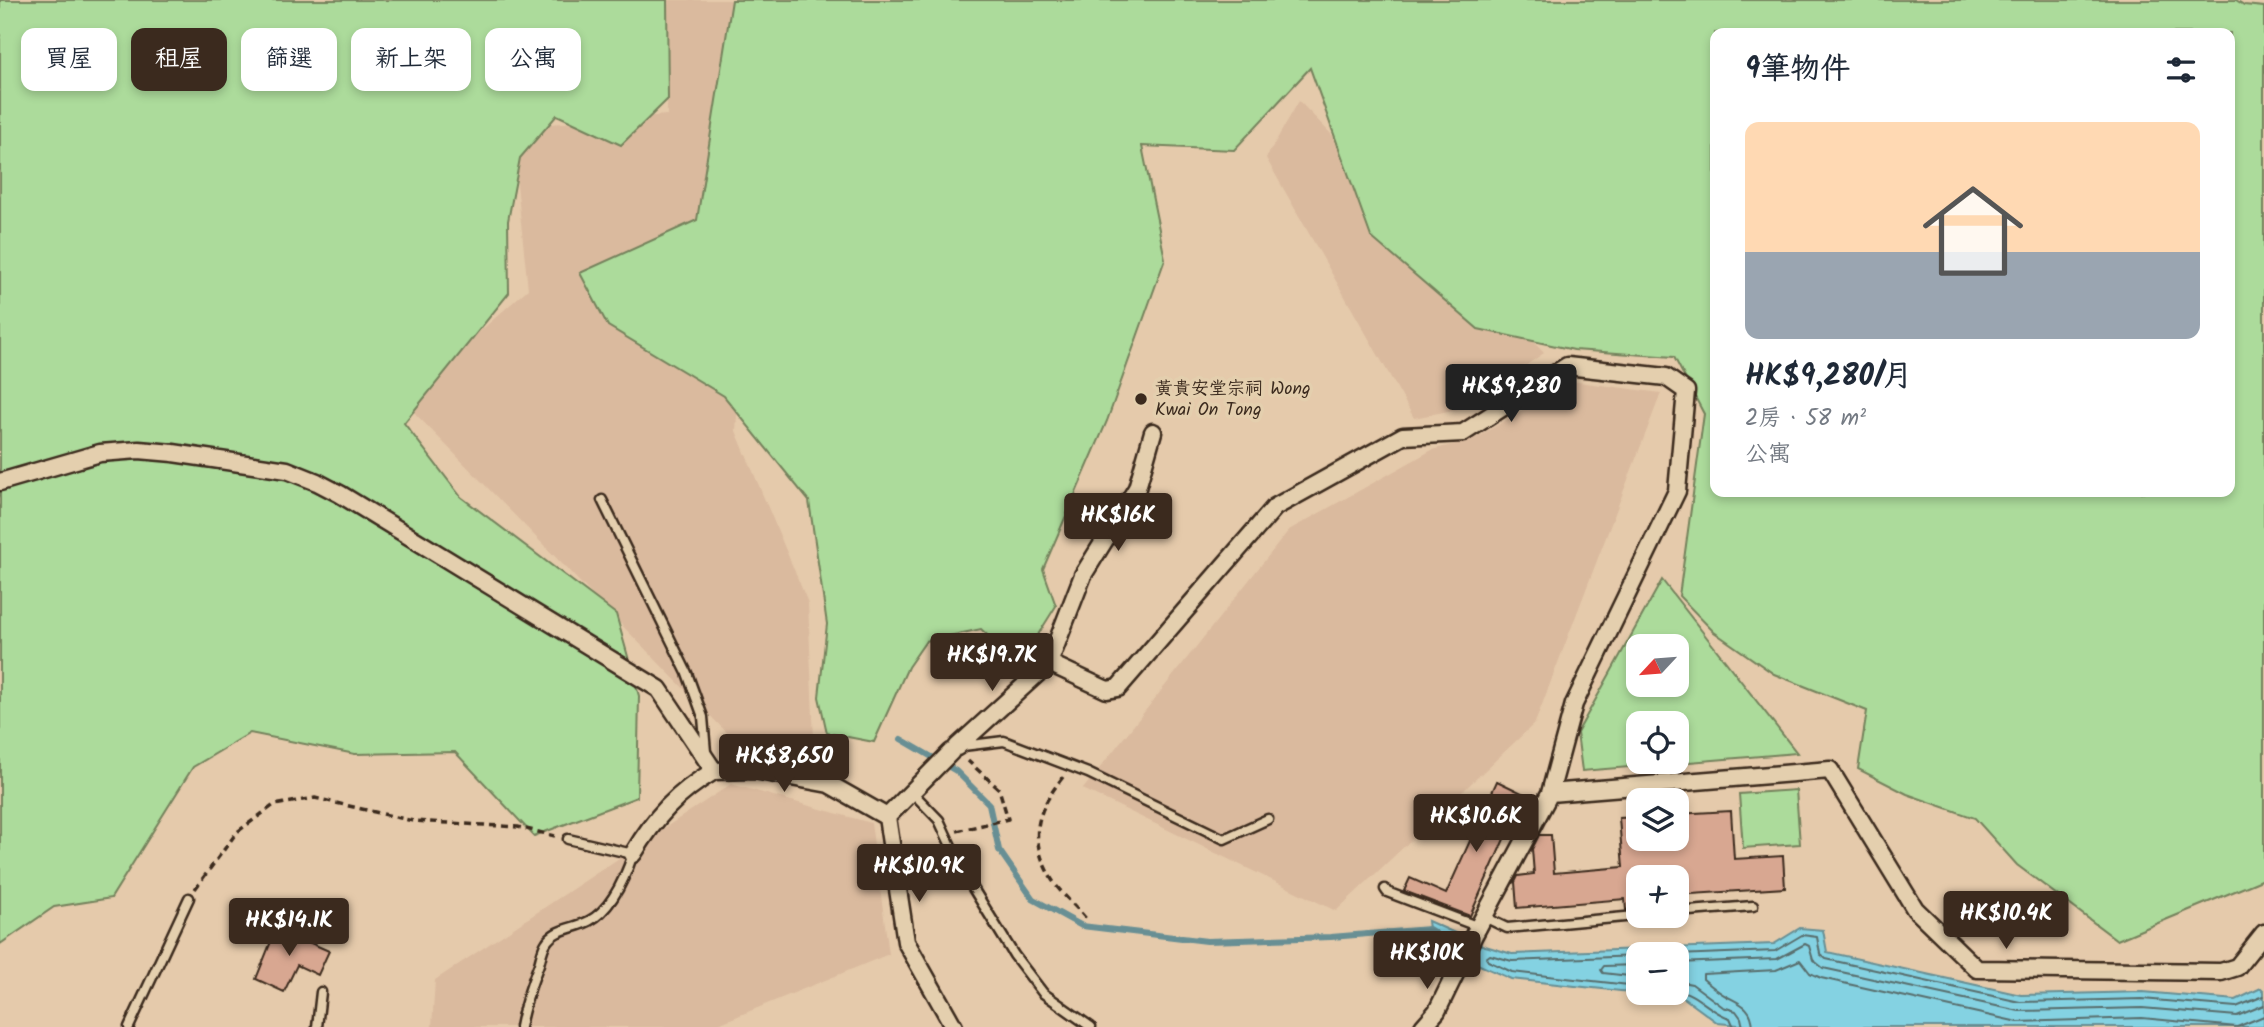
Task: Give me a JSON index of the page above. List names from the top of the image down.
{
  "places": ["黃貴安堂宗祠 Wong Kwai On Tong"],
  "north": "bottom left",
  "page": {
    "chip": [
      "買屋",
      "租屋",
      "篩選",
      "新上架",
      "公寓"
    ],
    "heading": "9筆物件",
    "list": [
      {
        "name": "HK$9,280/月",
        "note": "2房 · 58 m² · 公寓"
      }
    ],
    "price": [
      "HK$9,280",
      "HK$16K",
      "HK$19.7K",
      "HK$8,650",
      "HK$10.6K",
      "HK$10.9K",
      "HK$10.4K",
      "HK$14.1K",
      "HK$10K"
    ],
    "map_buttons": ["+", "−"]
  }
}
